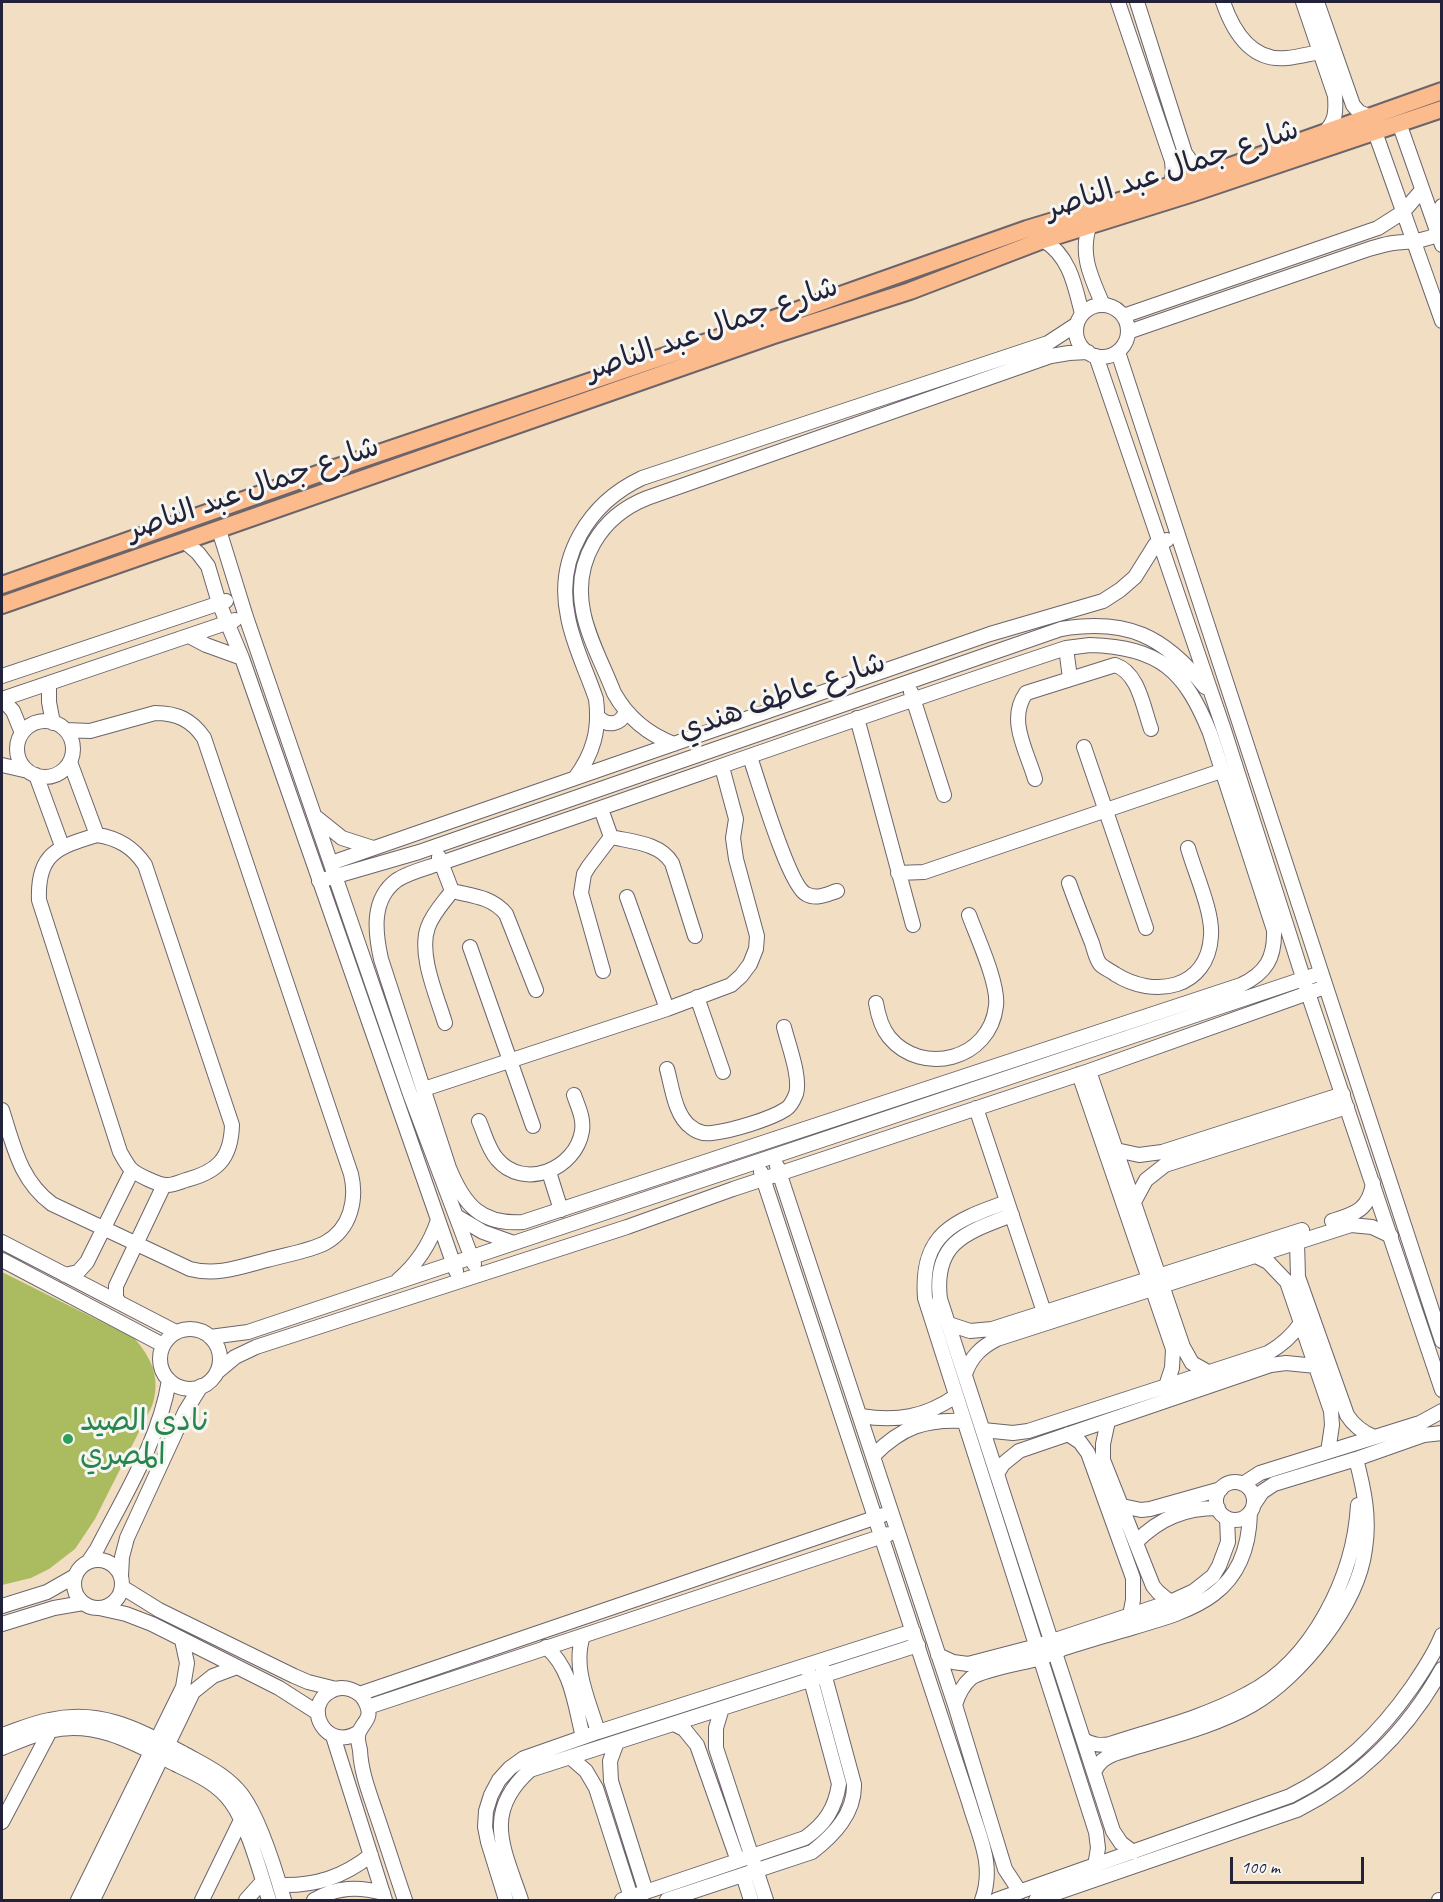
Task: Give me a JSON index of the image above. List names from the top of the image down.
{
  "streets": {
    "main road": ["شارع جمال عبد الناصر"],
    "street": ["شارع عاطف هندي"]
  },
  "places": ["نادى الصيد المصري"],
  "scale_bar": "100 m"
}
